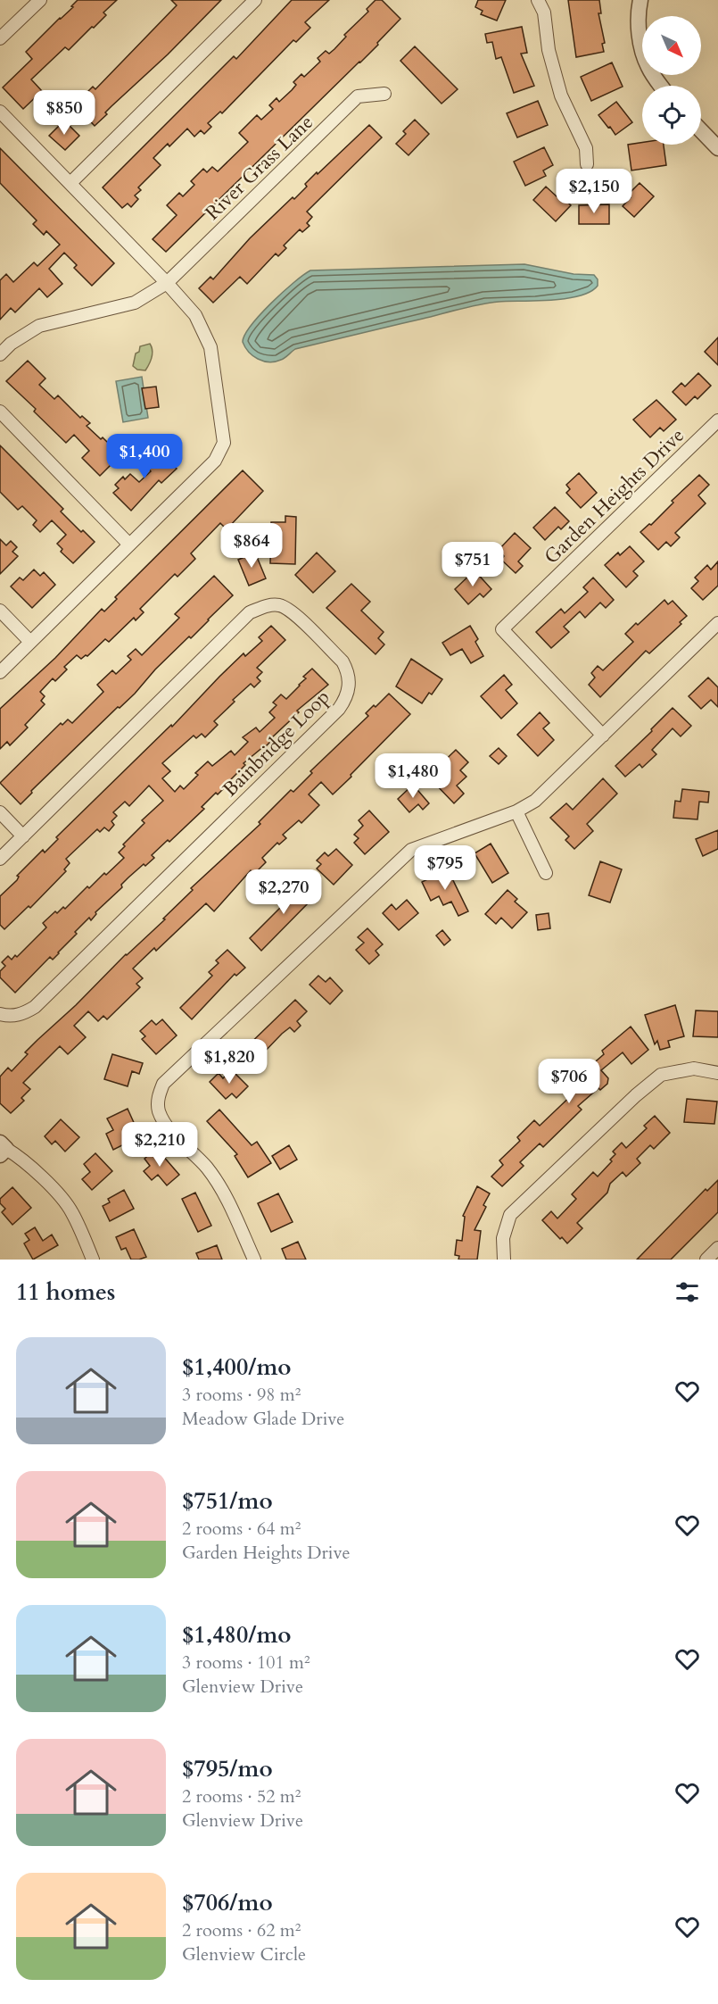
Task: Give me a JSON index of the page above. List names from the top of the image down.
{
  "streets": {
    "street": ["River Grass Lane", "Garden Heights Drive", "Bainbridge Loop"]
  },
  "north": "bottom right",
  "page": {
    "price": [
      "$850",
      "$2,150",
      "$1,400",
      "$864",
      "$751",
      "$1,480",
      "$795",
      "$2,270",
      "$1,820",
      "$706",
      "$2,210"
    ],
    "heading": "11 homes",
    "list": [
      {
        "name": "$1,400/mo",
        "note": "3 rooms · 98 m² · Meadow Glade Drive"
      },
      {
        "name": "$751/mo",
        "note": "2 rooms · 64 m² · Garden Heights Drive"
      },
      {
        "name": "$1,480/mo",
        "note": "3 rooms · 101 m² · Glenview Drive"
      },
      {
        "name": "$795/mo",
        "note": "2 rooms · 52 m² · Glenview Drive"
      },
      {
        "name": "$706/mo",
        "note": "2 rooms · 62 m² · Glenview Circle"
      }
    ]
  }
}
